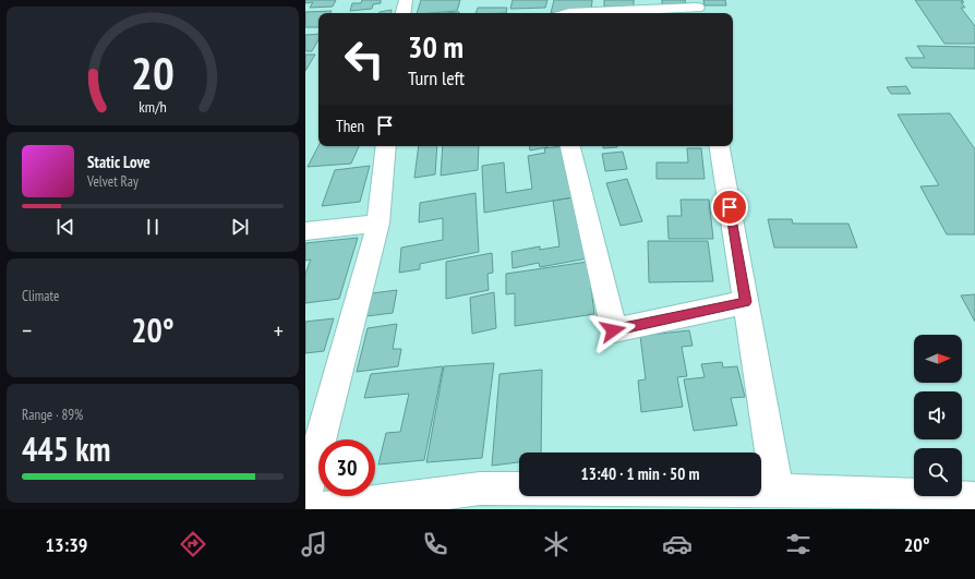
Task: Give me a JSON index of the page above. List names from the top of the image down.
{
  "north": "right",
  "page": {
    "turn": ["30 m", "Turn left"],
    "then": "Then",
    "song": ["Static Love", "Velvet Ray"],
    "tile": [
      "Climate",
      ["Range · 89%", "445 km"]
    ],
    "heat": ["−", "20°", "+"],
    "limit": "30",
    "trip": "13:40 · 1 min · 50 m",
    "tabs": ["13:39", "20°"],
    "gauge": ["20", "km/h"]
  }
}
